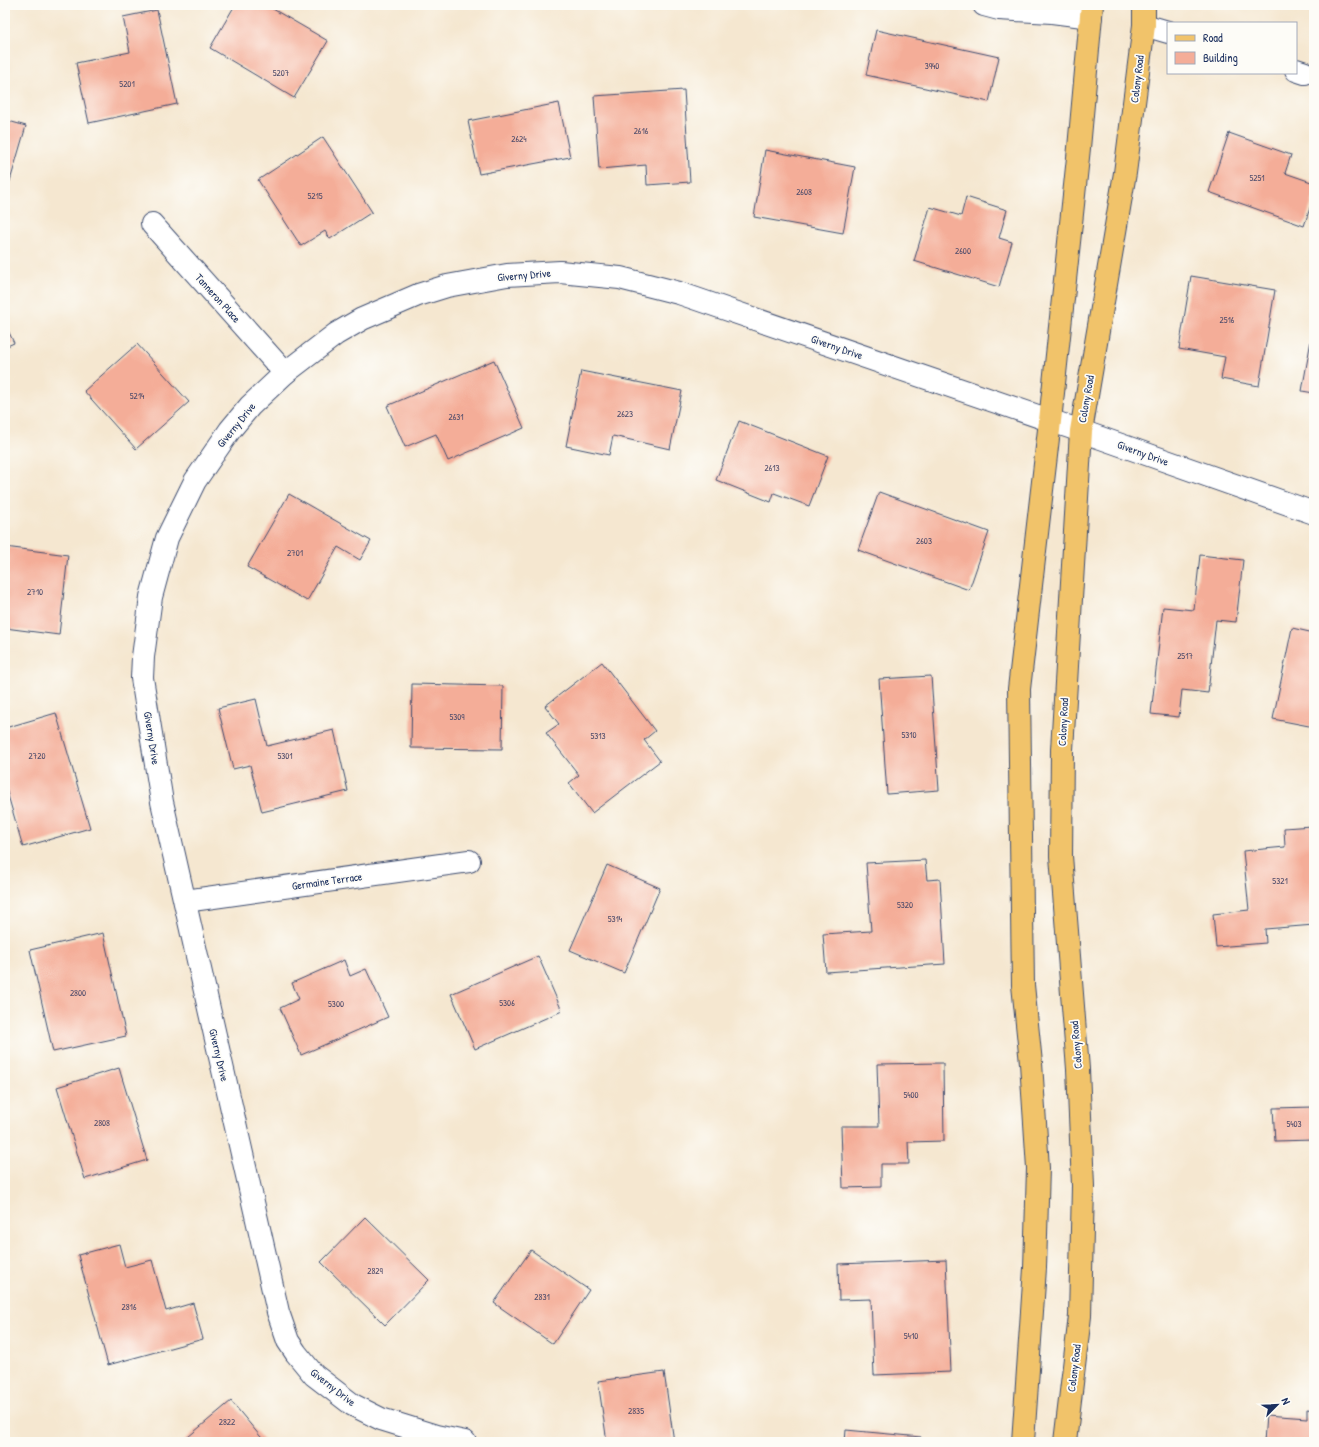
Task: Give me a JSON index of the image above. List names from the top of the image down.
{
  "streets": {
    "main road": ["Colony Road"],
    "street": ["Giverny Drive", "Tanneron Place", "Germaine Terrace"]
  },
  "crossings": [
    ["Colony Road", "Giverny Drive"],
    ["Giverny Drive", "Tanneron Place"],
    ["Giverny Drive", "Germaine Terrace"]
  ],
  "house_numbers": [
    "3940",
    "5207",
    "5201",
    "2616",
    "2624",
    "5251",
    "2608",
    "5215",
    "2600",
    "2516",
    "5214",
    "2623",
    "2631",
    "2613",
    "2603",
    "2701",
    "2710",
    "2517",
    "5309",
    "5310",
    "5313",
    "2720",
    "5301",
    "5321",
    "5320",
    "5314",
    "2800",
    "5306",
    "5300",
    "5400",
    "2808",
    "5403",
    "2829",
    "2831",
    "2816",
    "5410",
    "2835",
    "2822"
  ],
  "legend": ["Road", "Building"],
  "north": "top right"
}
